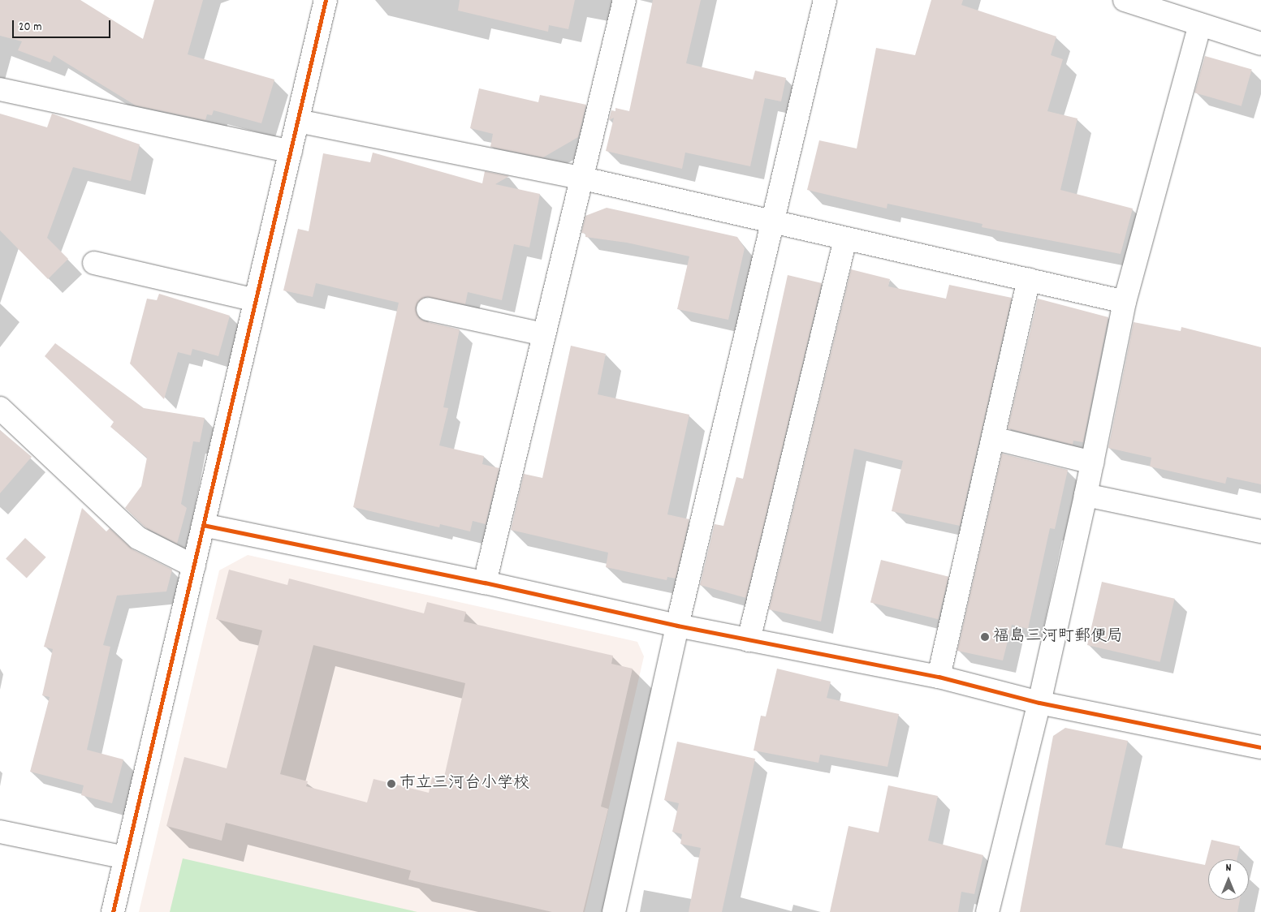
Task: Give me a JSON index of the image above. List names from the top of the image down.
{
  "places": ["福島三河町郵便局", "市立三河台小学校"],
  "scale_bar": "20 m",
  "north": "top"
}
